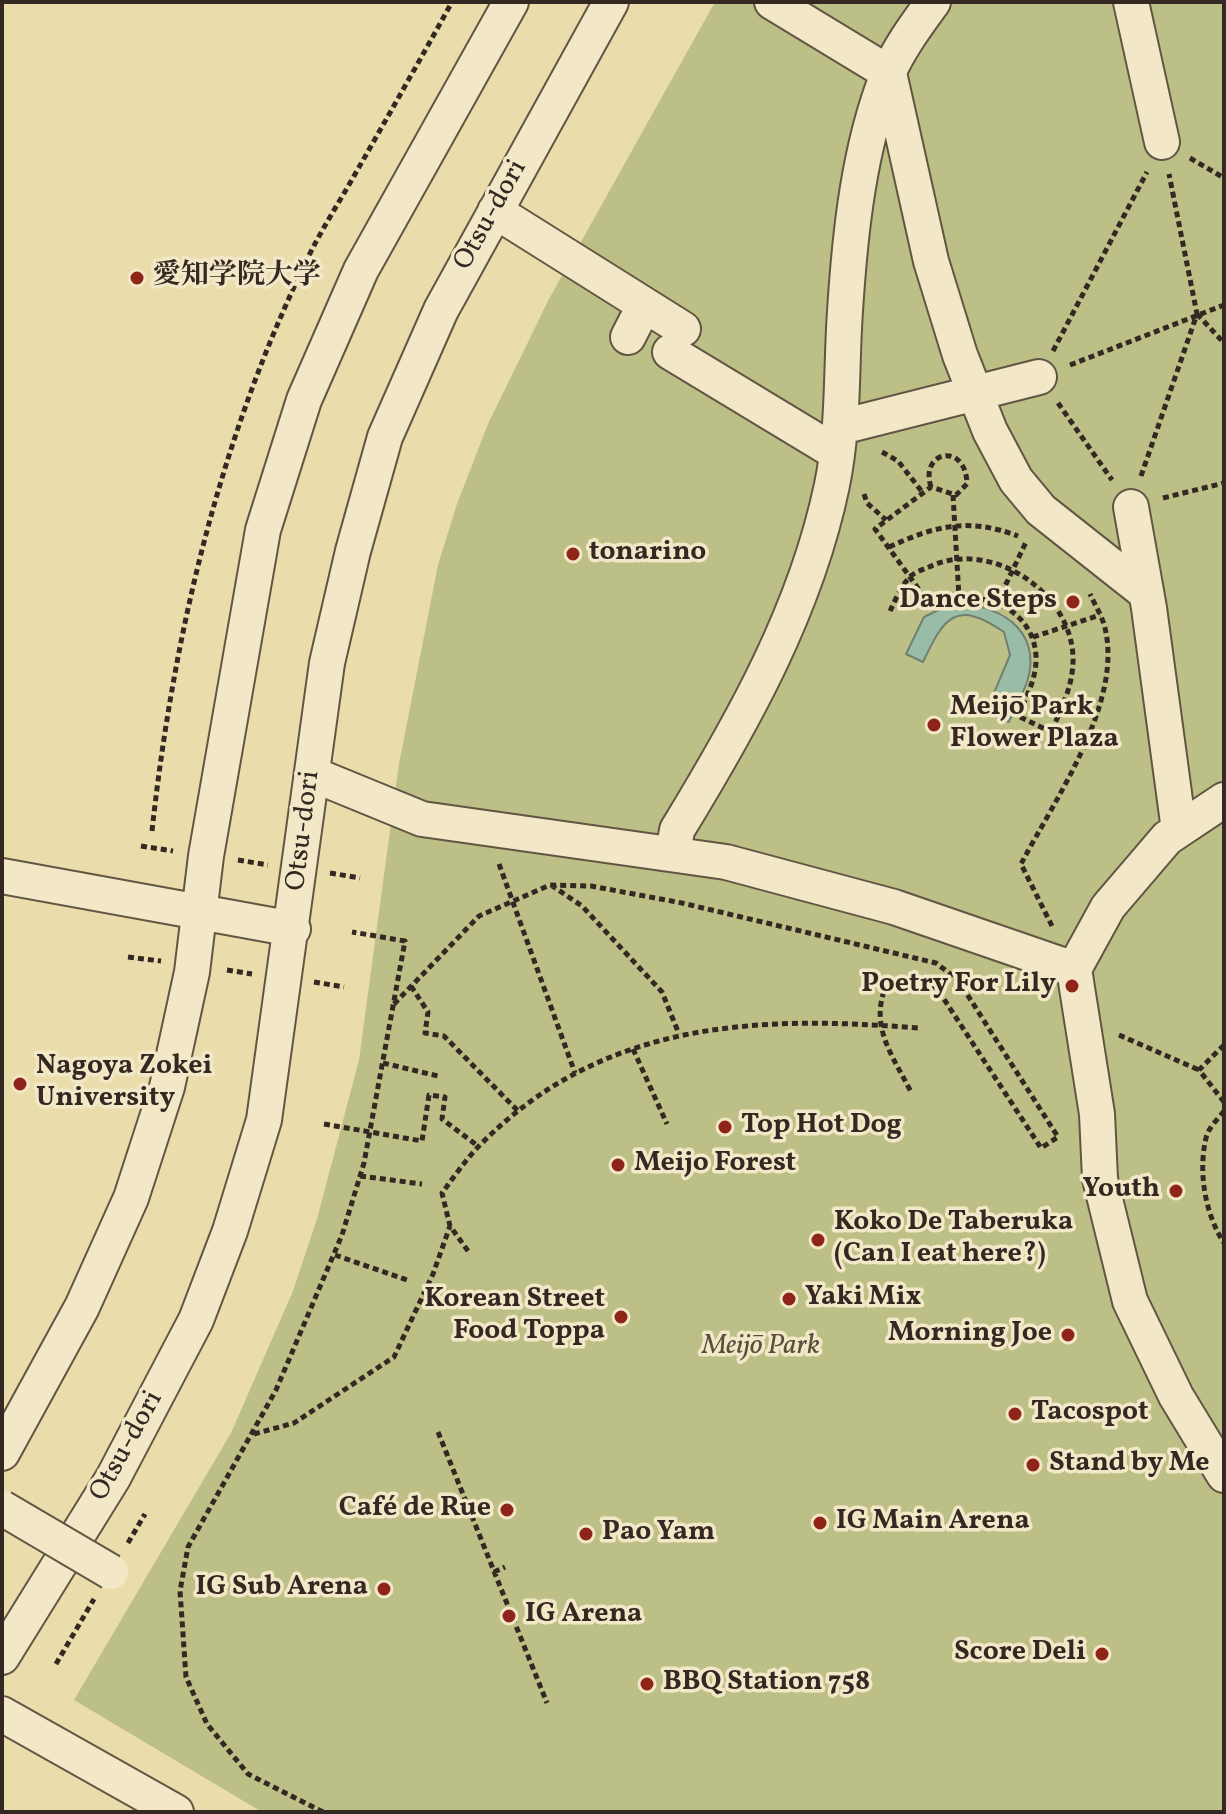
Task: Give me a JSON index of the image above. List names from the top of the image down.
{
  "streets": {
    "street": ["Otsu-dori"]
  },
  "parks": ["Meijō Park"],
  "places": [
    "愛知学院大学",
    "tonarino",
    "Dance Steps",
    "Meijō Park Flower Plaza",
    "Poetry For Lily",
    "Nagoya Zokei University",
    "Top Hot Dog",
    "Meijo Forest",
    "Youth",
    "Koko De Taberuka (Can I eat here?)",
    "Yaki Mix",
    "Korean Street Food Toppa",
    "Morning Joe",
    "Tacospot",
    "Stand by Me",
    "Café de Rue",
    "IG Main Arena",
    "Pao Yam",
    "IG Sub Arena",
    "IG Arena",
    "Score Deli",
    "BBQ Station 758"
  ]
}
